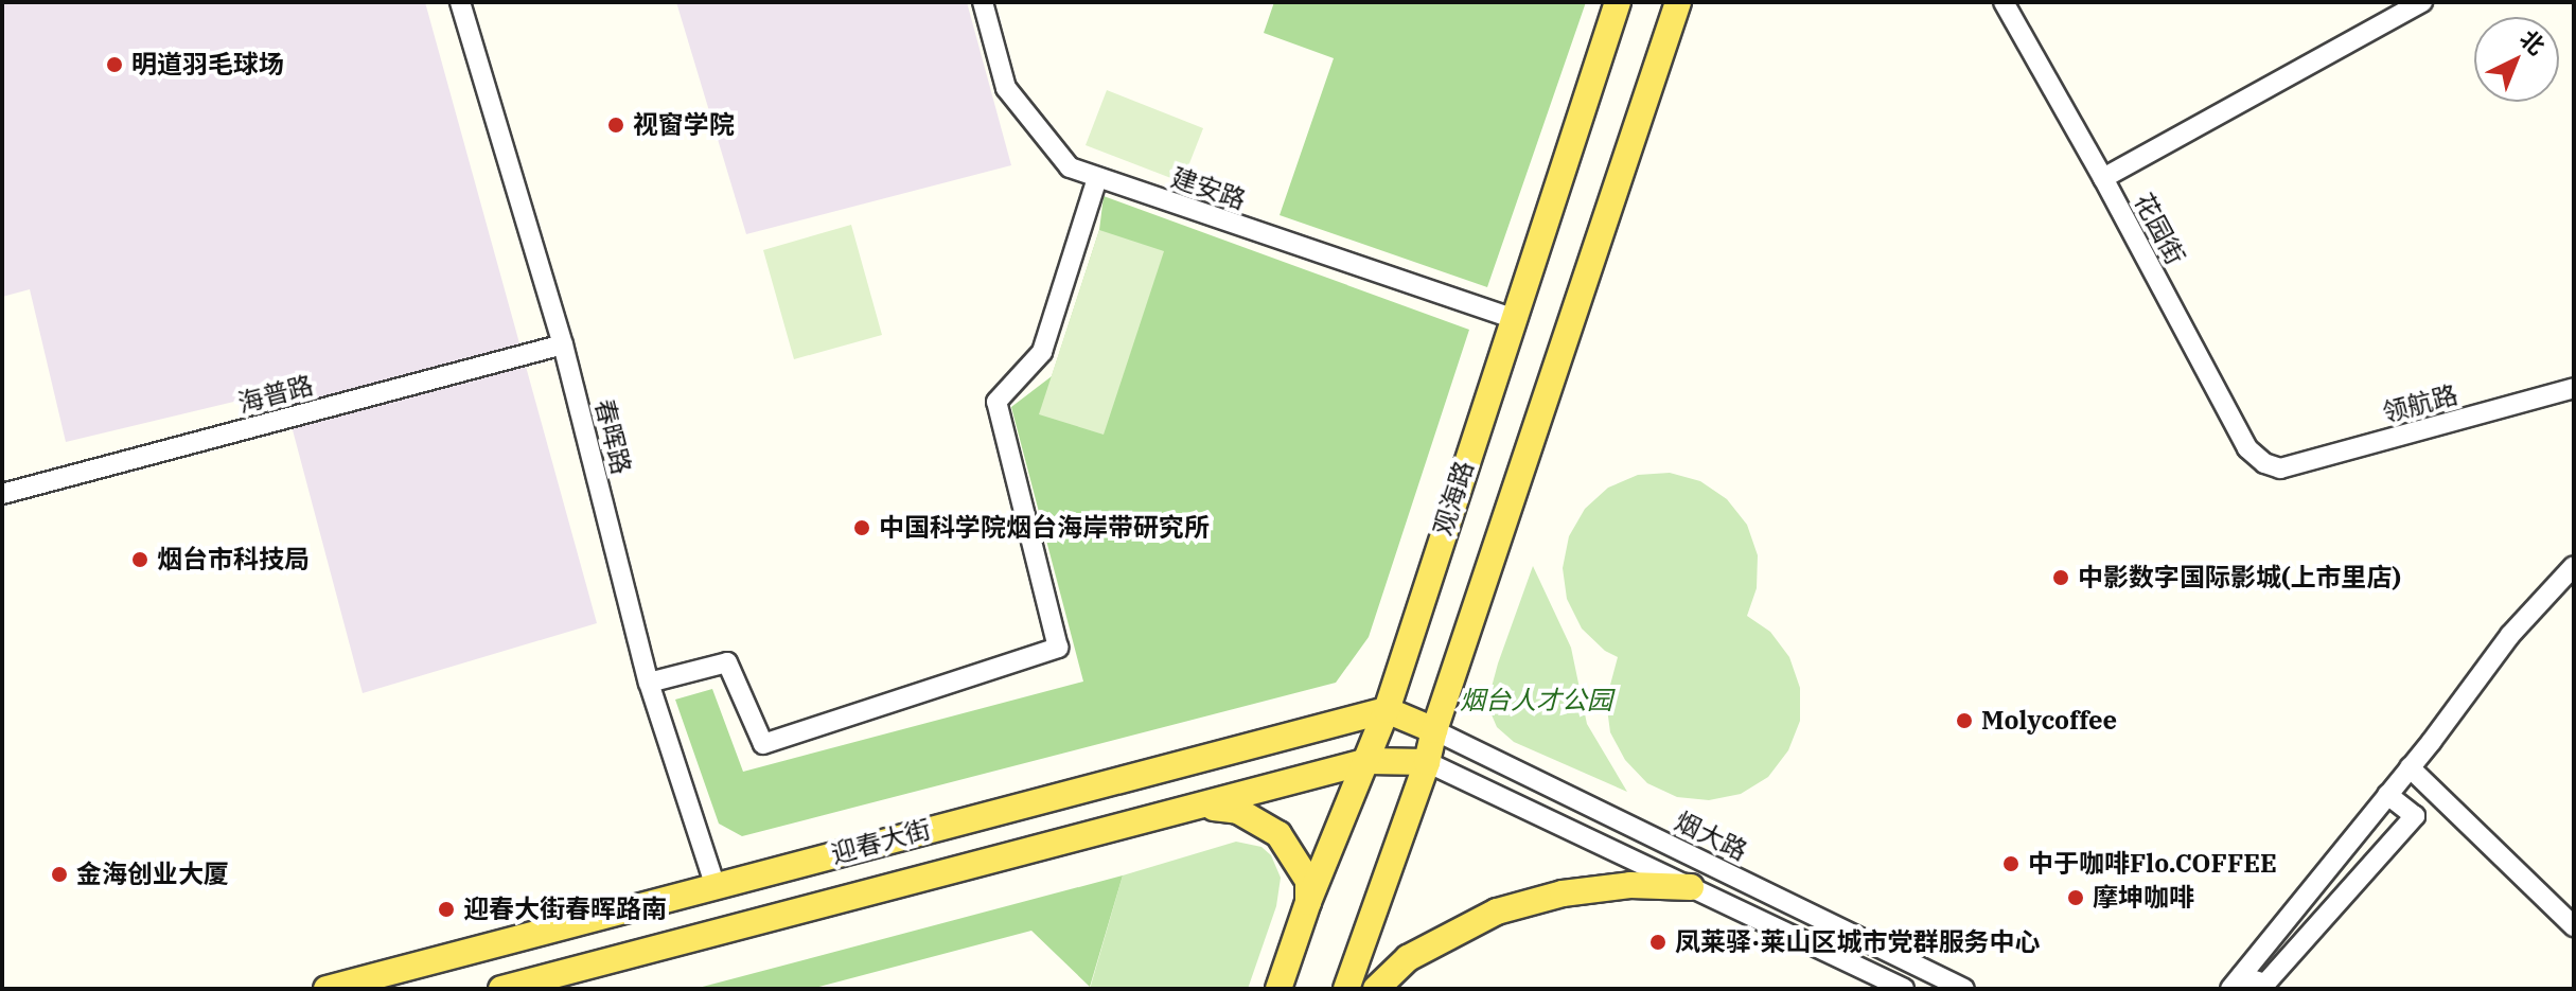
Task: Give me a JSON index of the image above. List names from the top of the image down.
{
  "streets": {
    "main road": ["观海路", "迎春大街"],
    "street": [
      "建安路",
      "花园街",
      "海普路",
      "领航路",
      "春晖路",
      "烟大路"
    ]
  },
  "crossings": [
    ["建安路", "观海路"],
    ["花园街", "领航路"],
    ["海普路", "春晖路"],
    ["春晖路", "迎春大街"],
    ["观海路", "迎春大街"]
  ],
  "parks": ["烟台人才公园"],
  "places": [
    "明道羽毛球场",
    "视窗学院",
    "中国科学院烟台海岸带研究所",
    "烟台市科技局",
    "中影数字国际影城(上市里店)",
    "Molycoffee",
    "中于咖啡Flo.COFFEE",
    "金海创业大厦",
    "摩坤咖啡",
    "迎春大街春晖路南",
    "凤莱驿·莱山区城市党群服务中心"
  ],
  "north": "top right"
}
